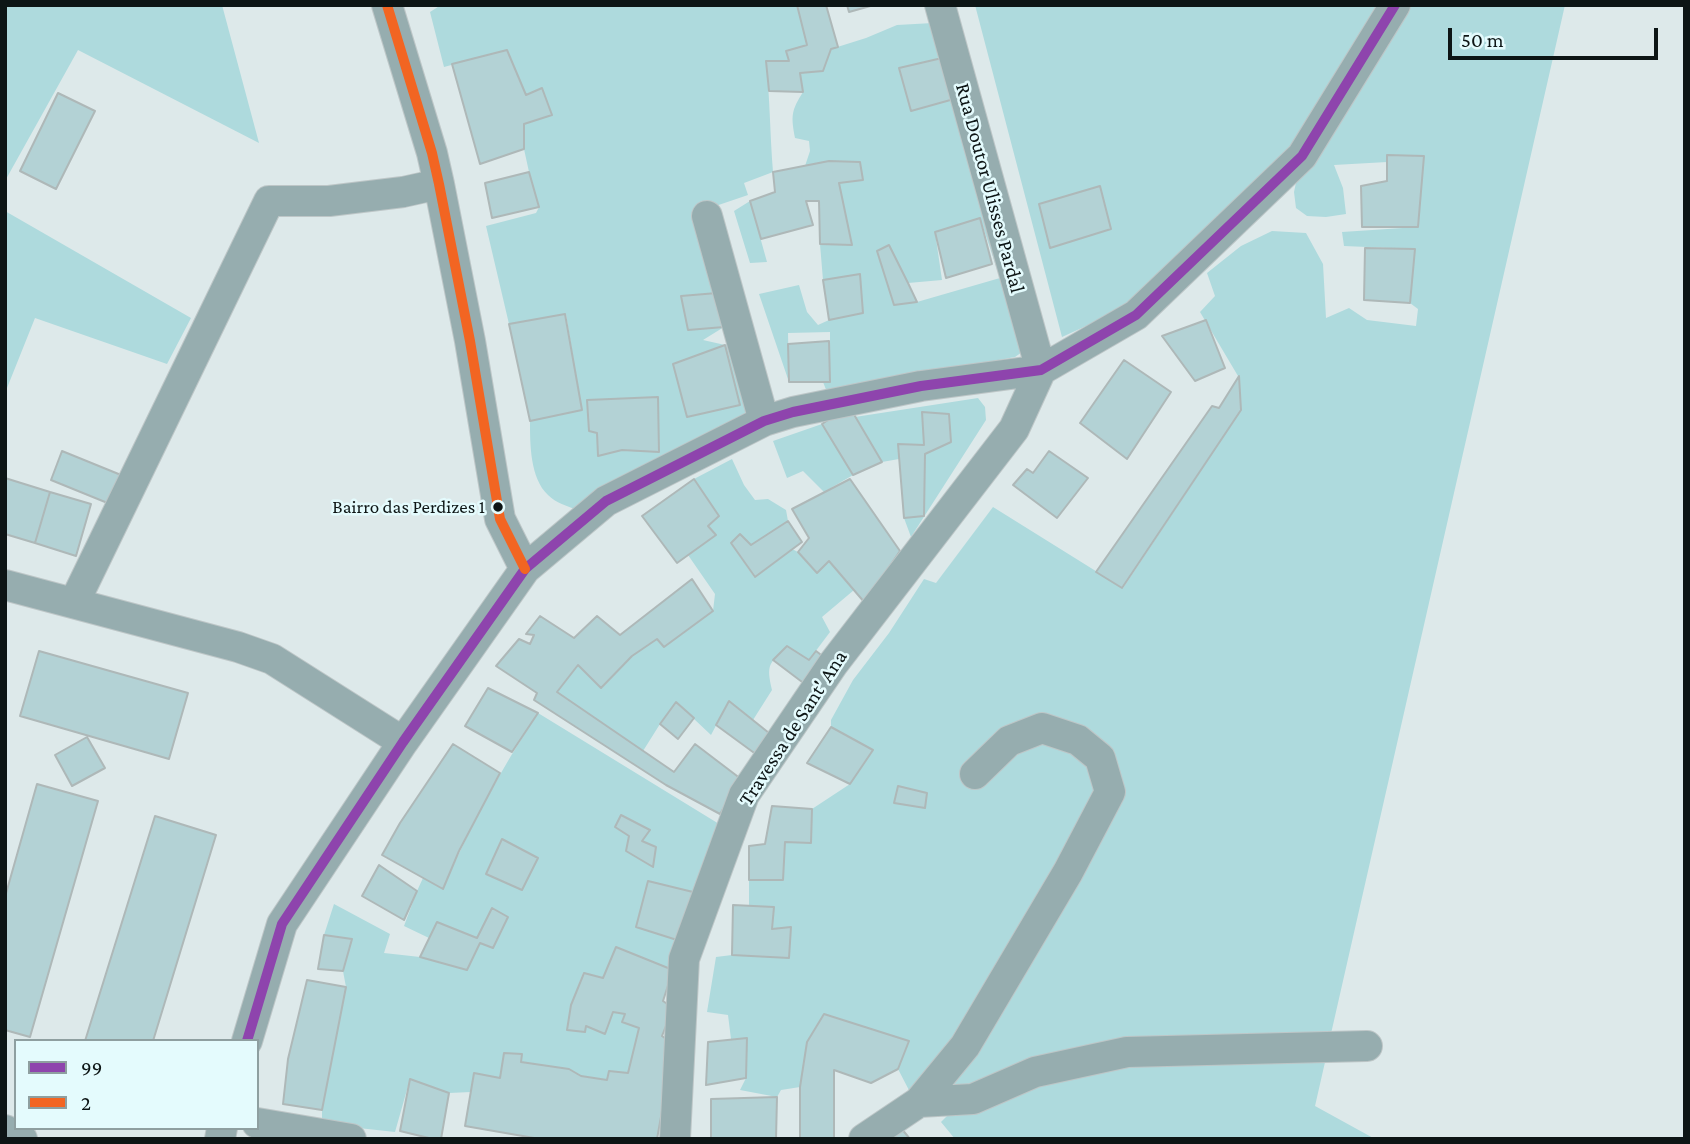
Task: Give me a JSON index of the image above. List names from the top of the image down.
{
  "streets": {
    "street": ["Rua Doutor Ulisses Pardal", "Travessa de Sant' Ana"]
  },
  "crossings": [
    ["Rua Doutor Ulisses Pardal", "Travessa de Sant' Ana"]
  ],
  "places": ["Bairro das Perdizes 1"],
  "lines": ["transit line 99", "transit line 2"],
  "legend": ["99", "2"],
  "scale_bar": "50 m"
}
